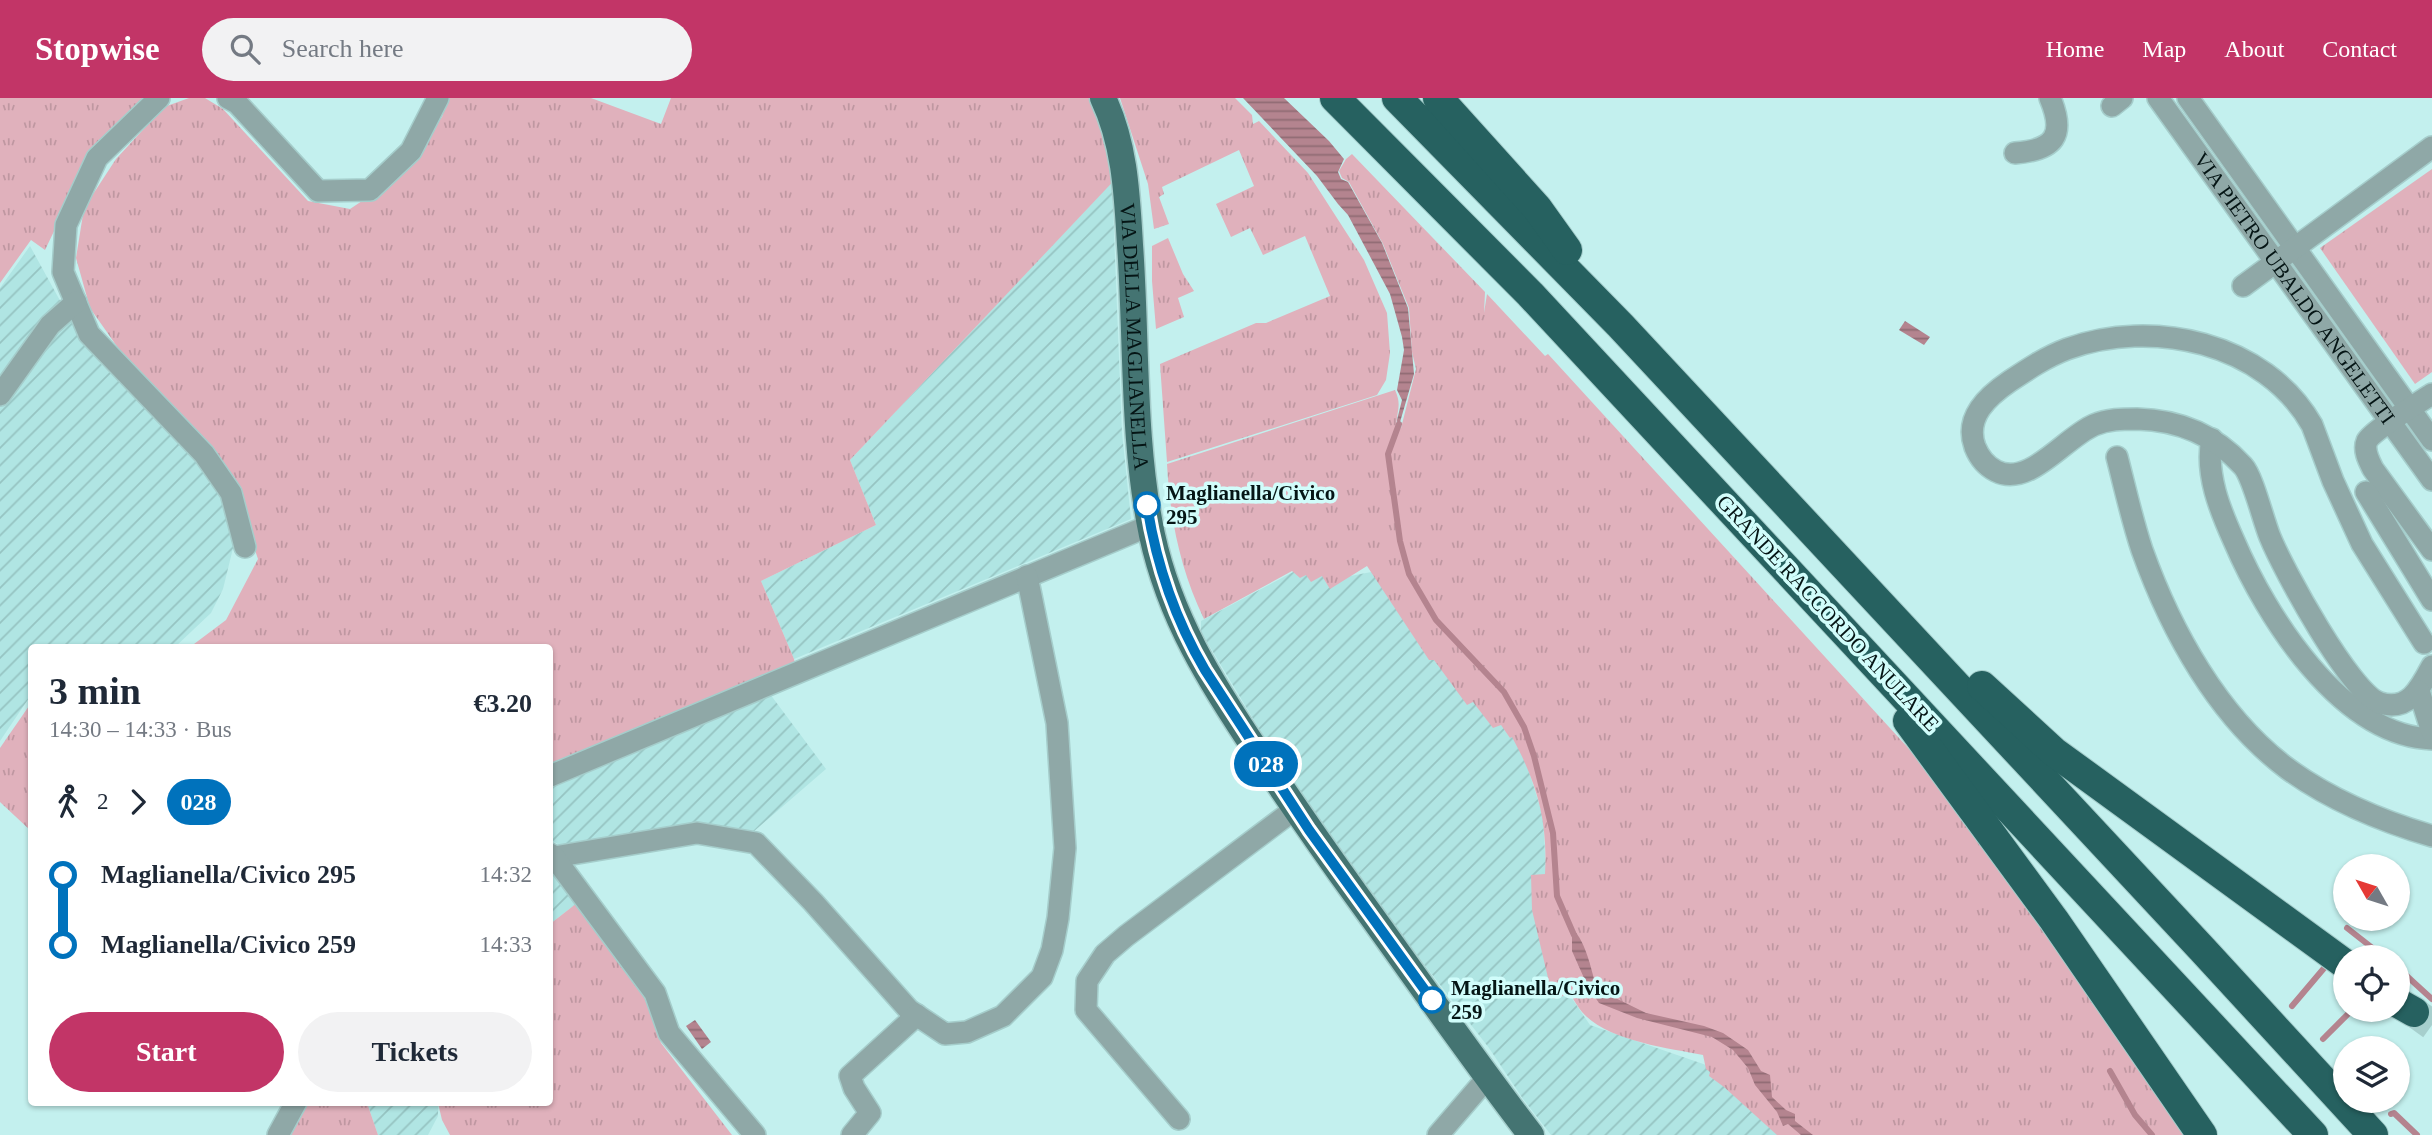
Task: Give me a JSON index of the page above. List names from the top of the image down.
{
  "streets": {
    "highway": ["GRANDE RACCORDO ANULARE"],
    "main road": ["VIA DELLA MAGLIANELLA"],
    "street": ["VIA PIETRO UBALDO ANGELETTI"]
  },
  "places": ["Maglianella/Civico 295", "Maglianella/Civico 259"],
  "lines": ["bus line 028"],
  "north": "top left",
  "page": {
    "header": "Stopwise",
    "search": "Search here",
    "nav": [
      "Home",
      "Map",
      "About",
      "Contact"
    ],
    "on_map": "028",
    "heading": ["3 min", "14:30 – 14:33 · Bus", "€3.20"],
    "legs": ["2", "028"],
    "list": [
      {
        "name": "Maglianella/Civico 295",
        "value": "14:32"
      },
      {
        "name": "Maglianella/Civico 259",
        "value": "14:33"
      }
    ],
    "buttons": ["Start", "Tickets"]
  }
}
